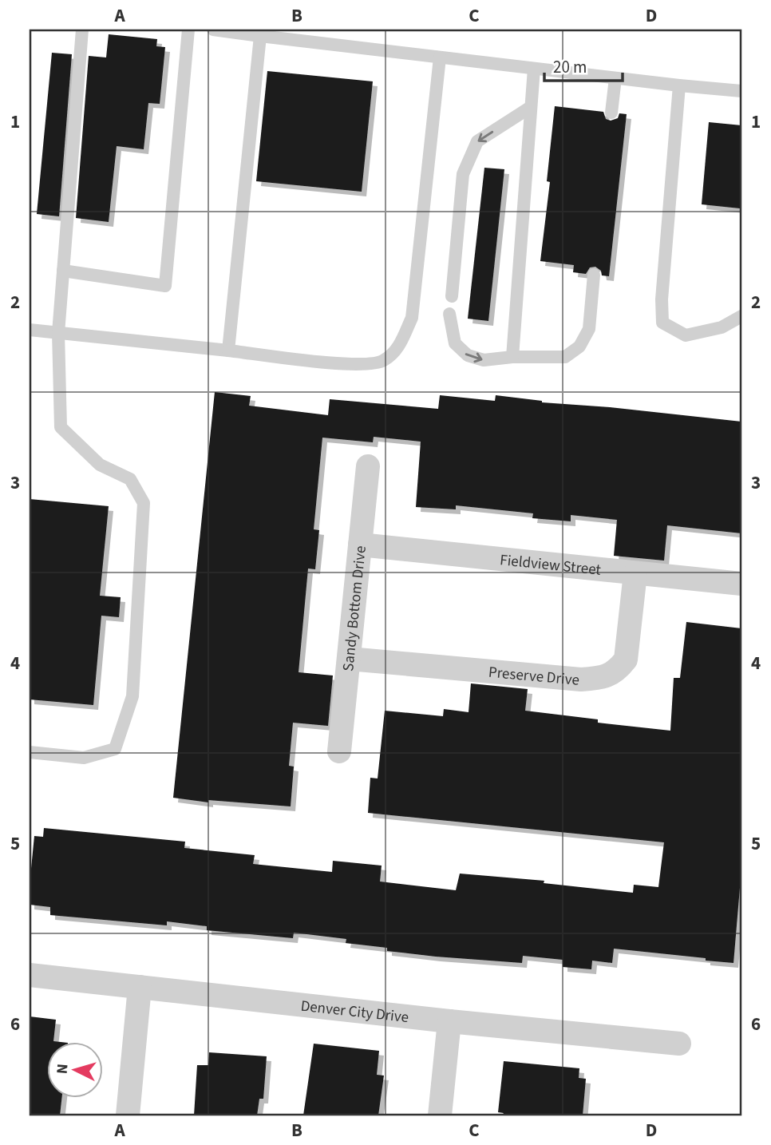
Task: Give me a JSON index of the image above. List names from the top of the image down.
{
  "streets": {
    "street": [
      "Fieldview Street",
      "Sandy Bottom Drive",
      "Preserve Drive",
      "Denver City Drive"
    ]
  },
  "crossings": [
    ["Fieldview Street", "Sandy Bottom Drive"],
    ["Fieldview Street", "Preserve Drive"],
    ["Sandy Bottom Drive", "Preserve Drive"]
  ],
  "scale_bar": "20 m",
  "north": "left",
  "grid": {
    "columns": [
      "A",
      "B",
      "C",
      "D"
    ],
    "rows": [
      "1",
      "2",
      "3",
      "4",
      "5",
      "6"
    ]
  }
}
